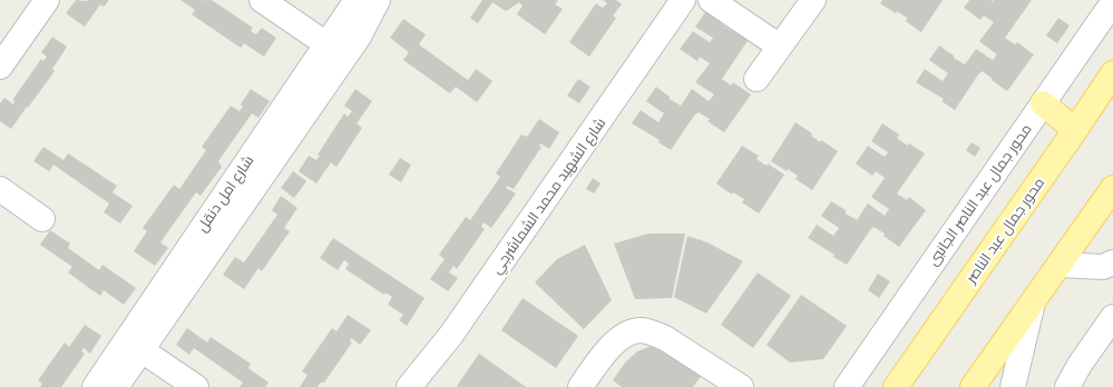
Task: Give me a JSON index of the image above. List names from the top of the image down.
{
  "streets": {
    "main road": ["محور جمال عبد الناصر"],
    "street": ["شارع امل دنقل", "محور جمال عبد الناصر الجانبى", "شارع الشهيد محمد الشماشرجي"]
  }
}
